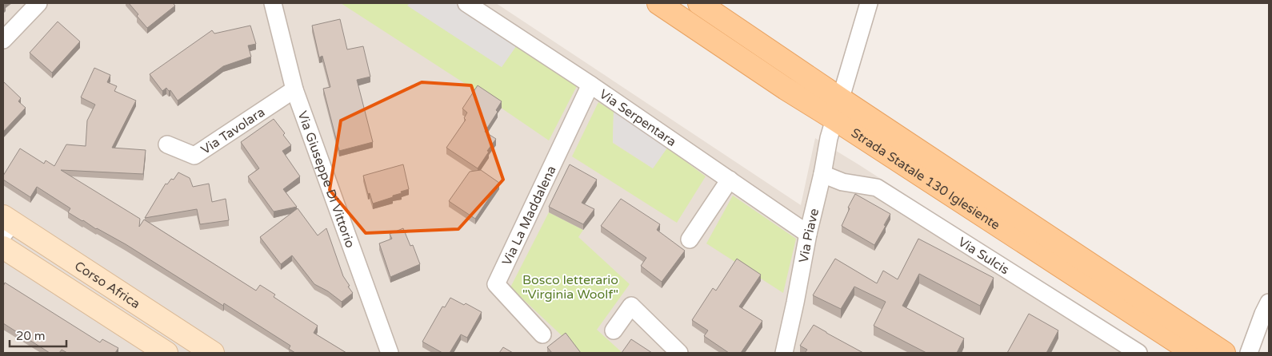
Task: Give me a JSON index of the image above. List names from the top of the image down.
{
  "streets": {
    "main road": ["Strada Statale 130 Iglesiente"],
    "street": [
      "Via Serpentara",
      "Via Tavolara",
      "Via Giuseppe Di Vittorio",
      "Via La Maddalena",
      "Via Piave",
      "Via Sulcis",
      "Corso Africa"
    ]
  },
  "crossings": [
    ["Via Serpentara", "Via La Maddalena"],
    ["Via Serpentara", "Via Piave"],
    ["Via Tavolara", "Via Giuseppe Di Vittorio"],
    ["Strada Statale 130 Iglesiente", "Via Piave"],
    ["Via Piave", "Via Sulcis"]
  ],
  "parks": ["Bosco letterario \"Virginia Woolf\""],
  "scale_bar": "20 m"
}
